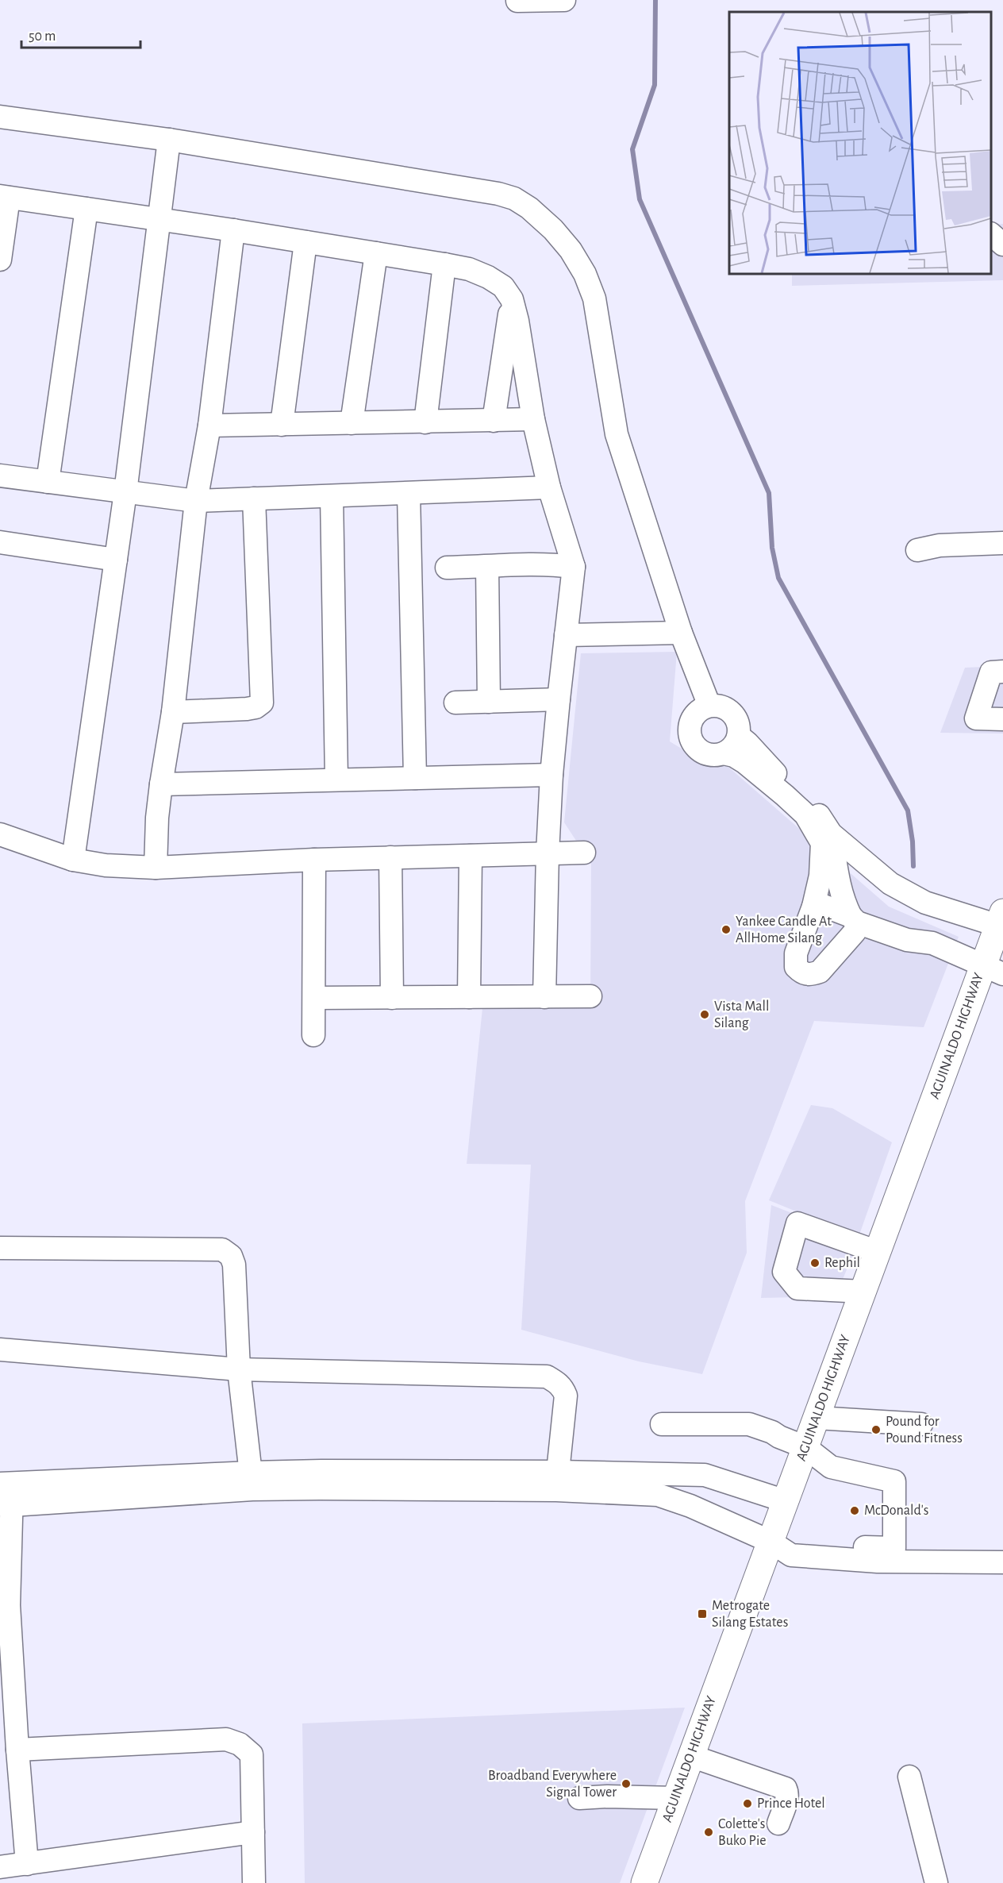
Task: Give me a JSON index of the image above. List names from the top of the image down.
{
  "streets": {
    "main road": ["AGUINALDO HIGHWAY"]
  },
  "places": {
    "other": [
      "Yankee Candle At AllHome Silang",
      "Vista Mall Silang",
      "Rephil",
      "Pound for Pound Fitness",
      "McDonald's",
      "Broadband Everywhere Signal Tower",
      "Prince Hotel",
      "Colette's Buko Pie"
    ],
    "transit": ["Metrogate Silang Estates"]
  },
  "scale_bar": "50 m"
}
